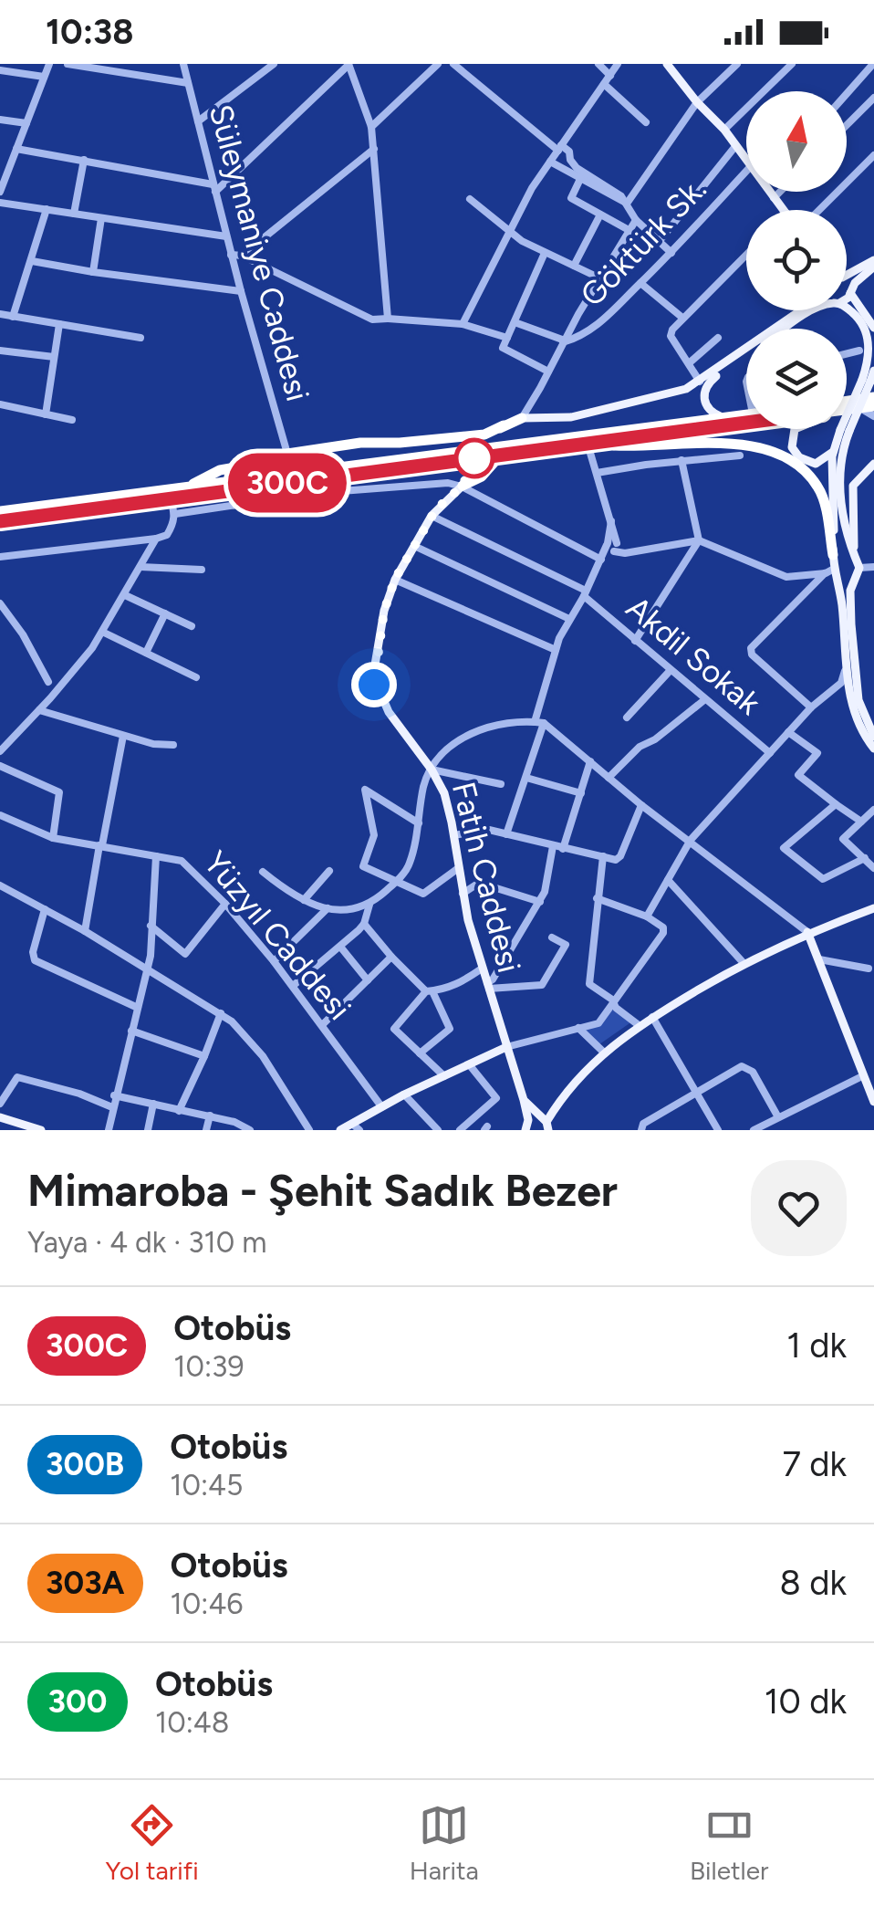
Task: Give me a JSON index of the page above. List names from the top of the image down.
{
  "streets": {
    "main road": ["Fatih Caddesi"],
    "street": [
      "Göktürk Sk.",
      "Süleymaniye Caddesi",
      "Akdil Sokak",
      "Yüzyıl Caddesi"
    ]
  },
  "crossings": [
    ["Akdil Sokak", "Fatih Caddesi"]
  ],
  "lines": ["bus line 300C"],
  "north": "top",
  "page": {
    "status": "10:38",
    "on_map": "300C",
    "heading": ["Mimaroba - Şehit Sadık Bezer", "Yaya · 4 dk · 310 m"],
    "list": [
      {
        "mark": "300C",
        "name": "Otobüs",
        "note": "10:39",
        "value": "1 dk"
      },
      {
        "mark": "300B",
        "name": "Otobüs",
        "note": "10:45",
        "value": "7 dk"
      },
      {
        "mark": "303A",
        "name": "Otobüs",
        "note": "10:46",
        "value": "8 dk"
      },
      {
        "mark": "300",
        "name": "Otobüs",
        "note": "10:48",
        "value": "10 dk"
      }
    ],
    "tabs": ["Yol tarifi", "Harita", "Biletler"]
  }
}
